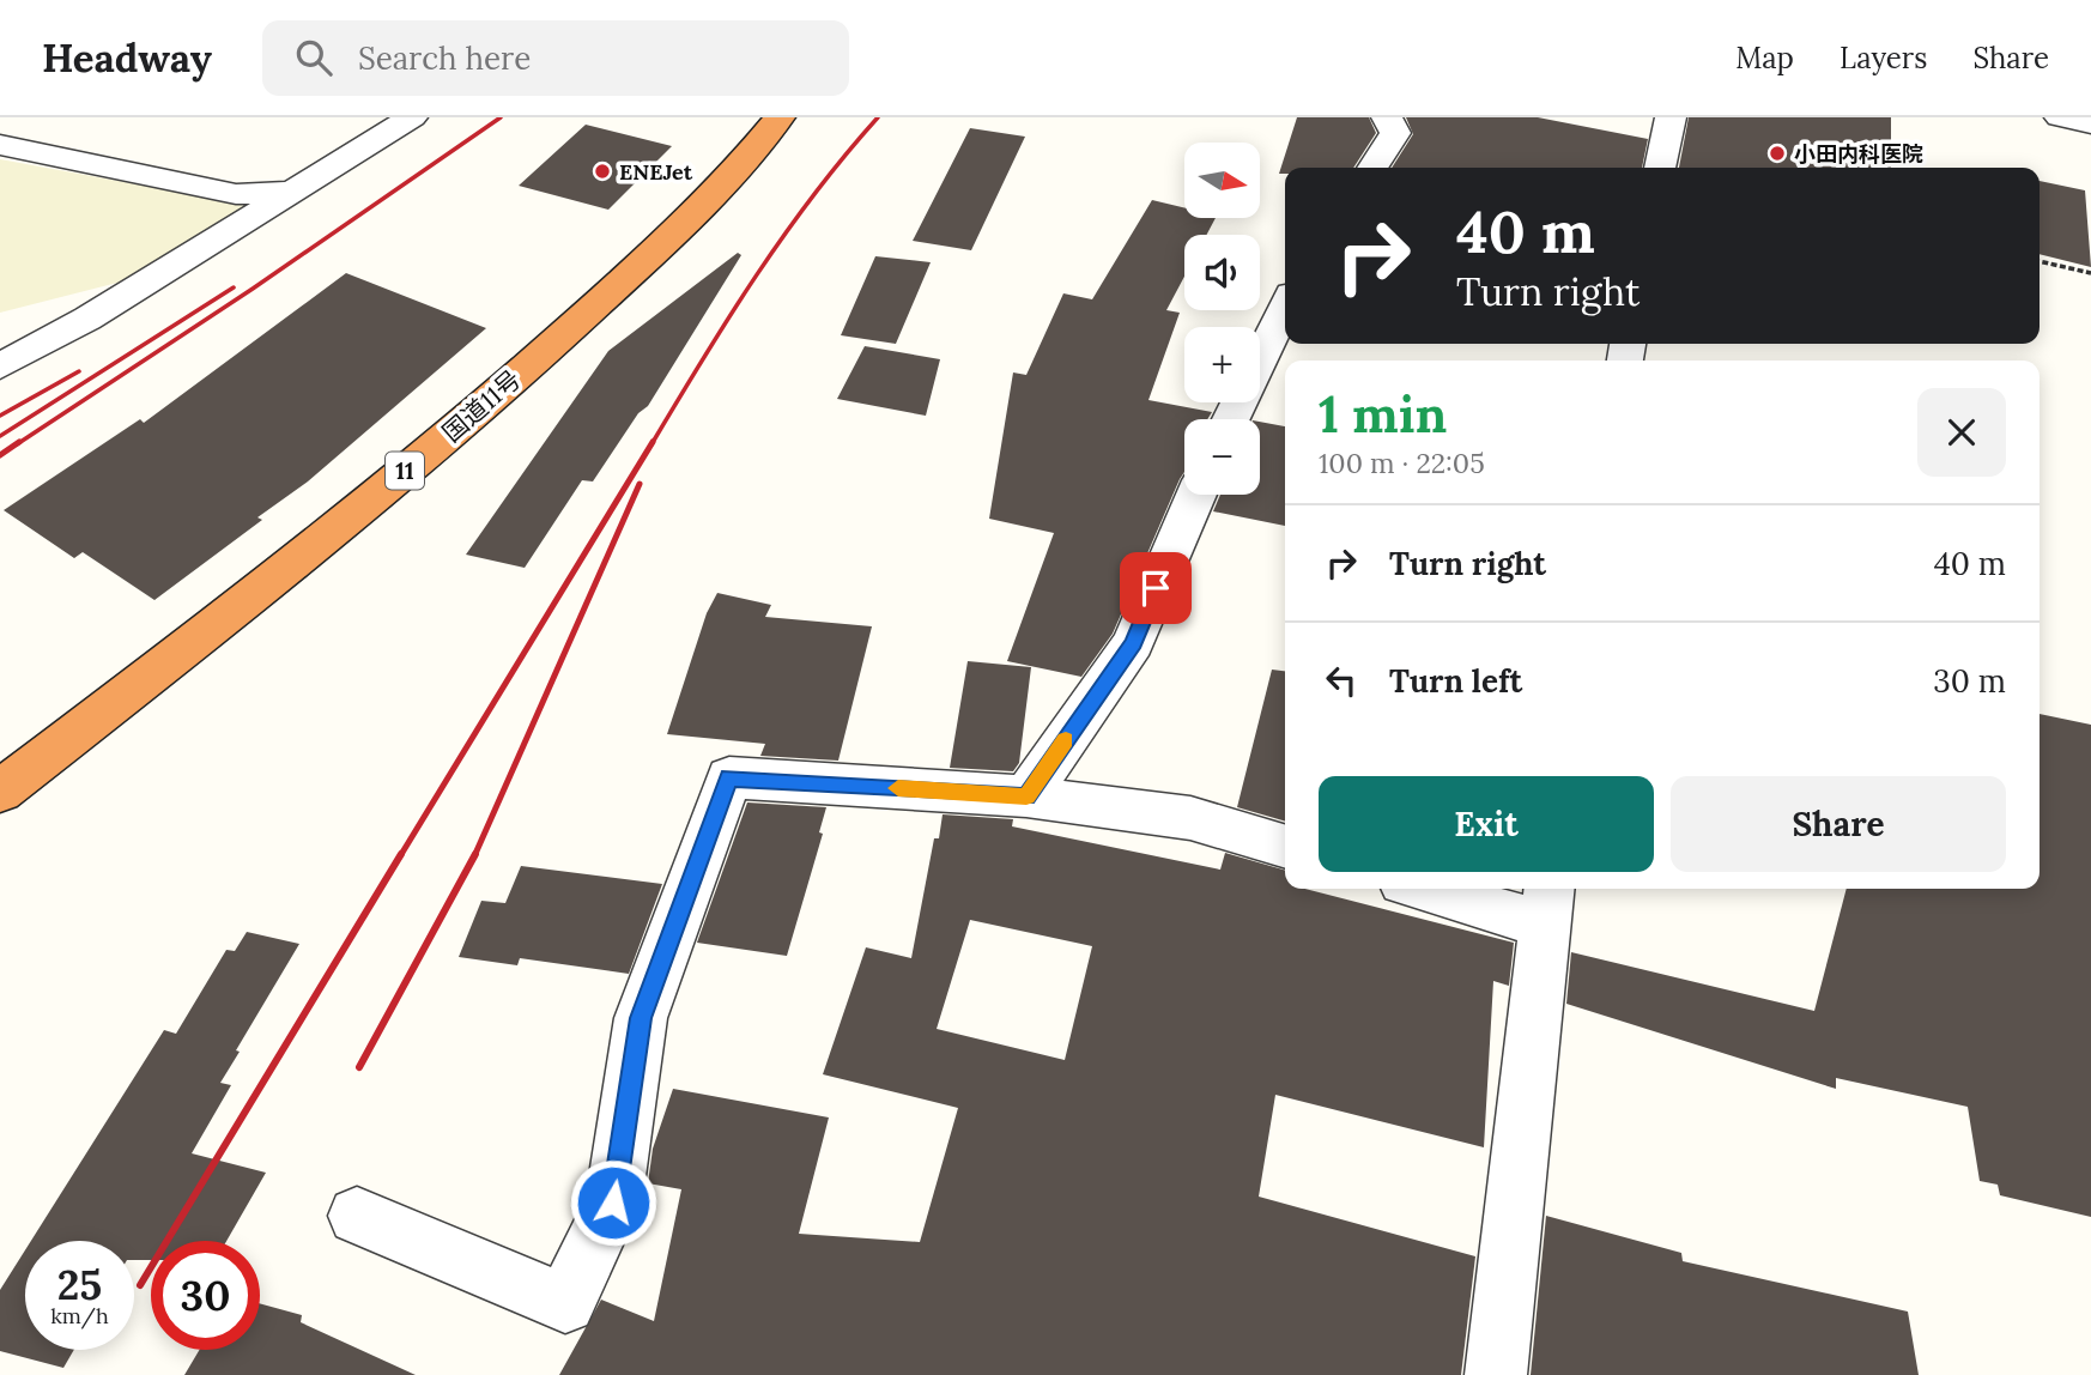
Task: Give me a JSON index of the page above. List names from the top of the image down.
{
  "streets": {
    "highway": ["国道11号", "11"]
  },
  "places": ["小田内科医院", "ENEJet"],
  "north": "right",
  "page": {
    "header": "Headway",
    "search": "Search here",
    "nav": ["Map", "Layers", "Share"],
    "map_buttons": ["+", "−"],
    "turn": ["40 m", "Turn right"],
    "heading": ["1 min", "100 m · 22:05"],
    "list": [
      {
        "name": "Turn right",
        "value": "40 m"
      },
      {
        "name": "Turn left",
        "value": "30 m"
      }
    ],
    "buttons": ["Exit", "Share"],
    "speed": "25 km/h",
    "limit": "30"
  }
}
